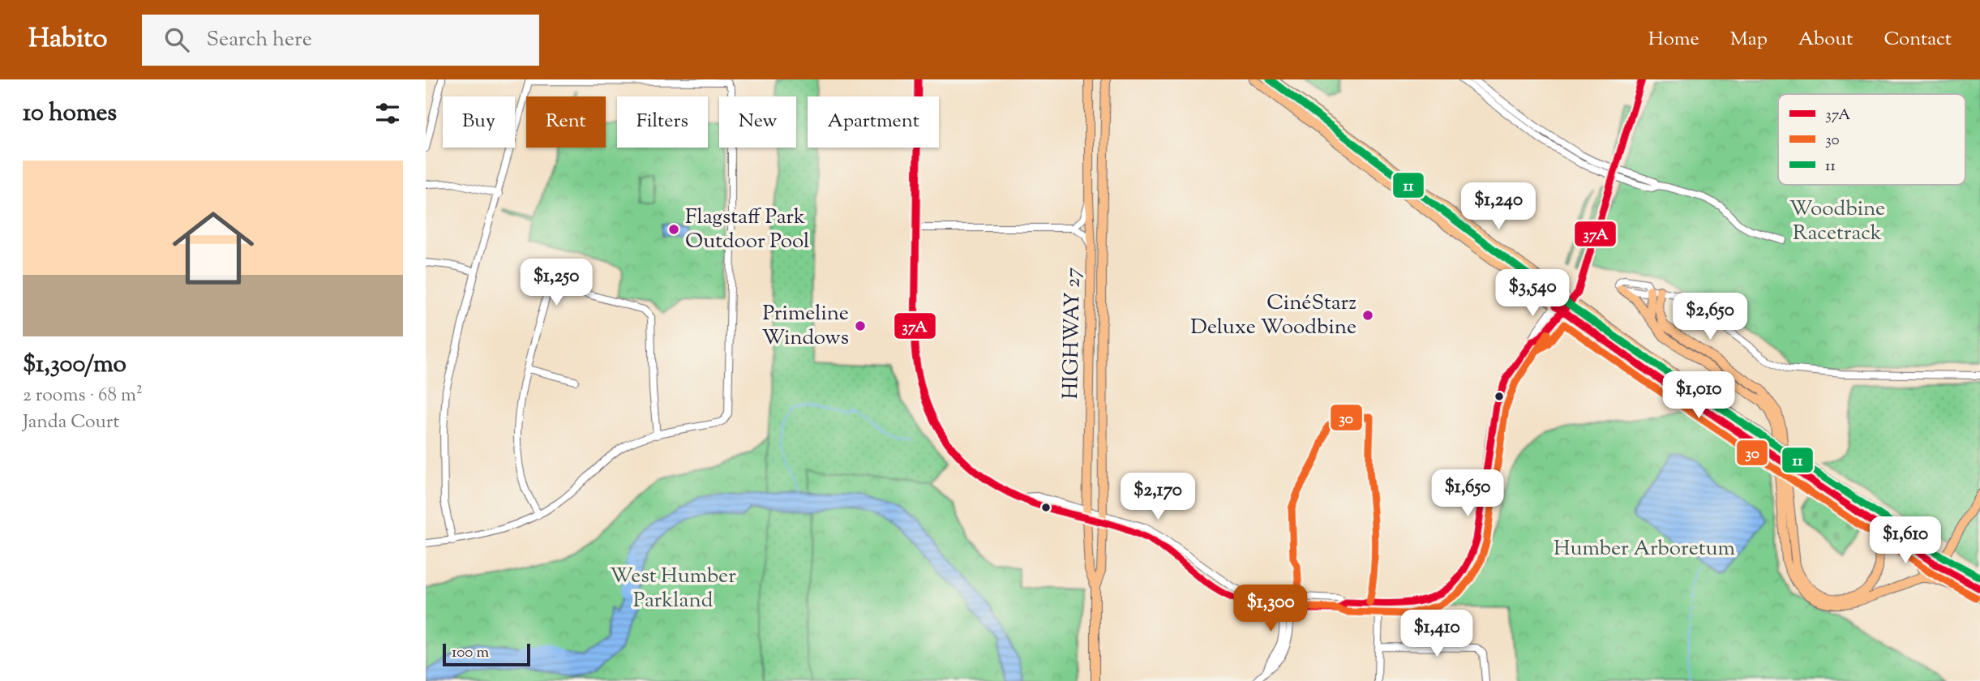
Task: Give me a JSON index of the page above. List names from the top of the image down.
{
  "streets": {
    "main road": ["HIGHWAY 27"]
  },
  "parks": ["Woodbine Racetrack", "Humber Arboretum", "West Humber Parkland"],
  "places": ["Flagstaff Park Outdoor Pool", "CinéStarz Deluxe Woodbine", "Primeline Windows"],
  "lines": ["transit line 37A", "transit line 11", "transit line 30"],
  "legend": ["37A", "30", "11"],
  "scale_bar": "100 m",
  "page": {
    "header": "Habito",
    "search": "Search here",
    "nav": [
      "Home",
      "Map",
      "About",
      "Contact"
    ],
    "heading": "10 homes",
    "chip": [
      "Buy",
      "Rent",
      "Filters",
      "New",
      "Apartment"
    ],
    "list": [
      {
        "name": "$1,300/mo",
        "note": "2 rooms · 68 m² · Janda Court"
      }
    ],
    "price": [
      "$1,240",
      "$1,250",
      "$3,540",
      "$2,650",
      "$1,010",
      "$1,650",
      "$2,170",
      "$1,610",
      "$1,300",
      "$1,410"
    ],
    "scale": "100 m"
  }
}
